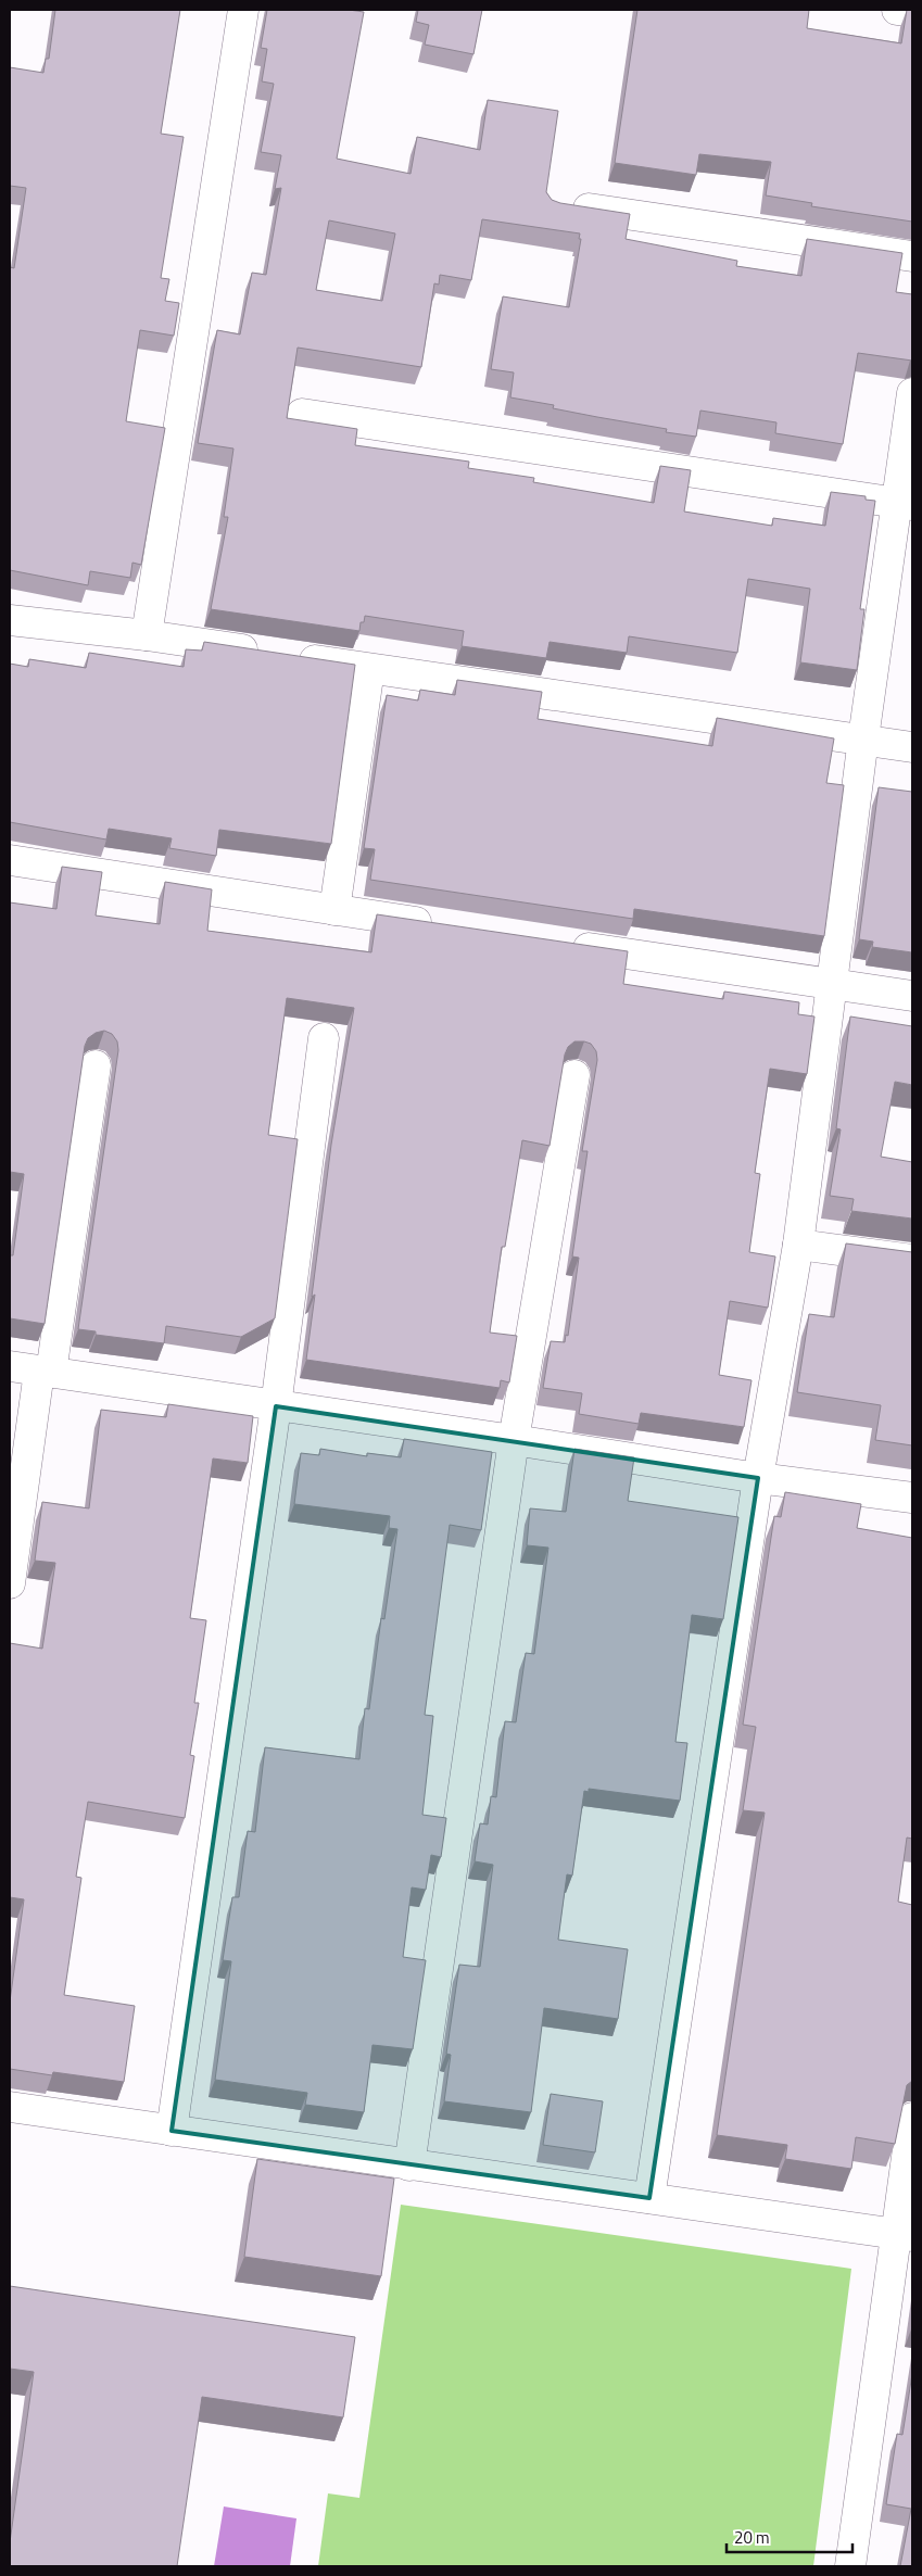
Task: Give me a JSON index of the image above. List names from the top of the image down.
{
  "scale_bar": "20 m"
}
